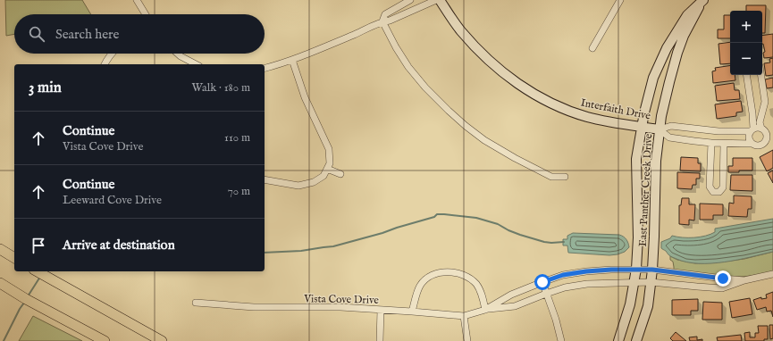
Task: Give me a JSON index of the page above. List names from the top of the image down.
{
  "streets": {
    "street": ["Interfaith Drive", "East Panther Creek Drive", "Vista Cove Drive"]
  },
  "crossings": [
    ["Interfaith Drive", "East Panther Creek Drive"],
    ["East Panther Creek Drive", "Vista Cove Drive"]
  ],
  "page": {
    "map_buttons": ["+", "−"],
    "search": "Search here",
    "heading": ["3 min", "Walk · 180 m"],
    "list": [
      ["Continue", "Vista Cove Drive", "110 m"],
      ["Continue", "Leeward Cove Drive", "70 m"],
      "Arrive at destination"
    ]
  }
}
